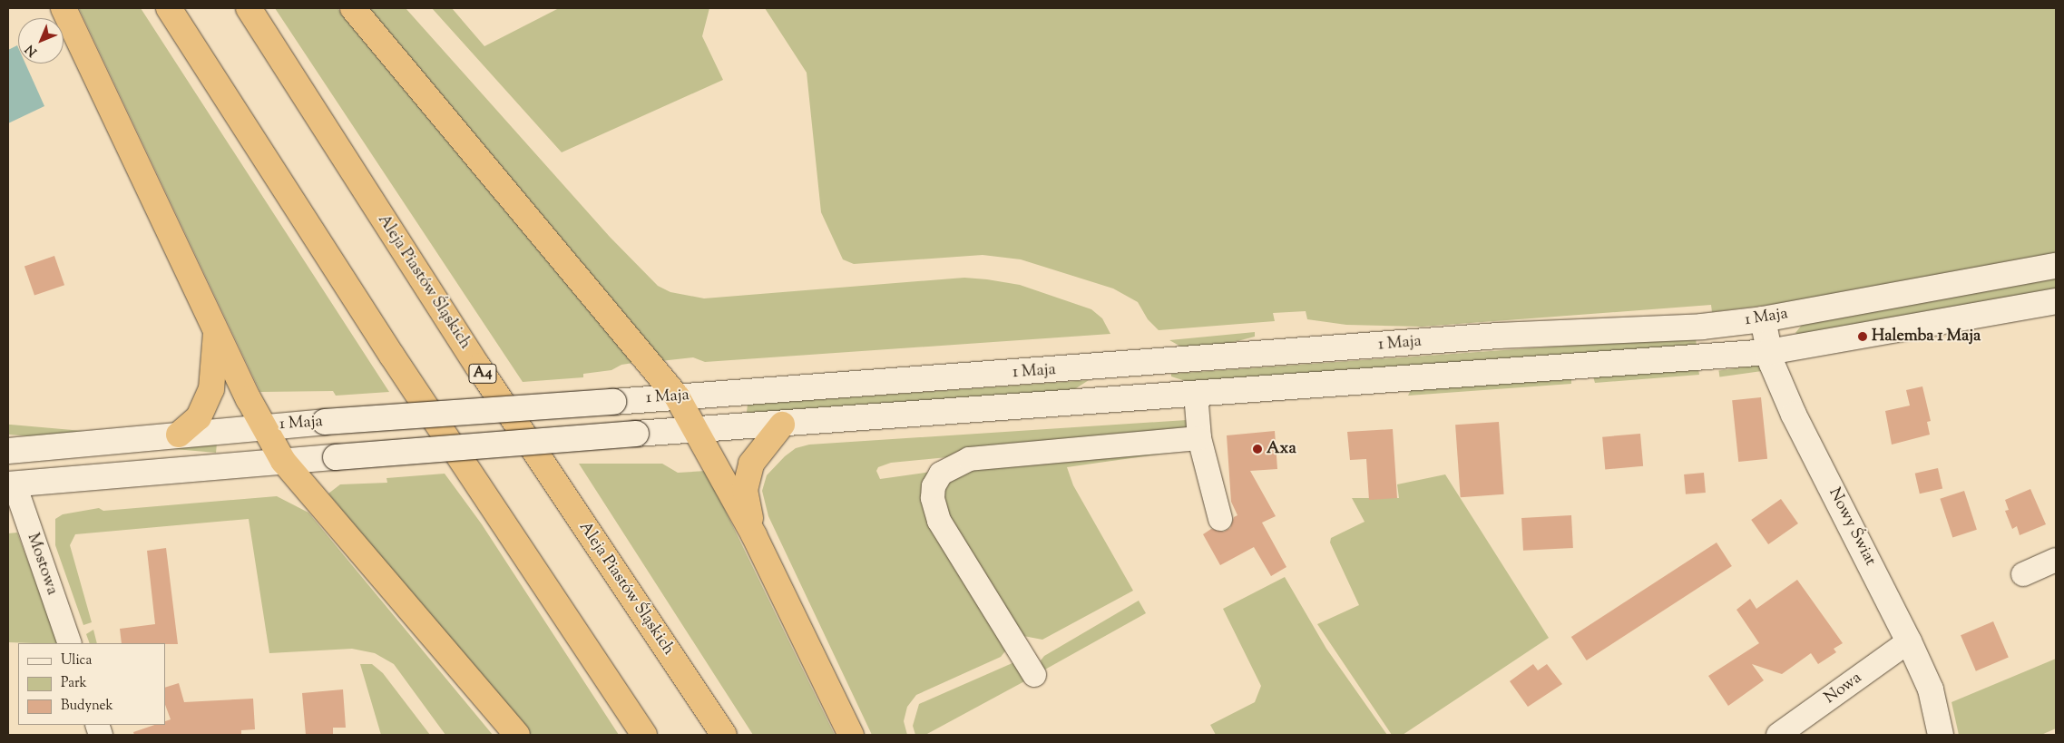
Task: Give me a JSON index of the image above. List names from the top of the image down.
{
  "streets": {
    "highway": ["Aleja Piastów Śląskich", "A4"],
    "main road": ["1 Maja", "Nowy Świat"],
    "street": ["Mostowa", "Nowa"]
  },
  "crossings": [
    ["1 Maja", "Nowy Świat"],
    ["1 Maja", "Mostowa"],
    ["Nowy Świat", "Nowa"]
  ],
  "places": ["Halemba 1 Maja", "Axa"],
  "legend": ["Ulica", "Park", "Budynek"],
  "north": "bottom left"
}
